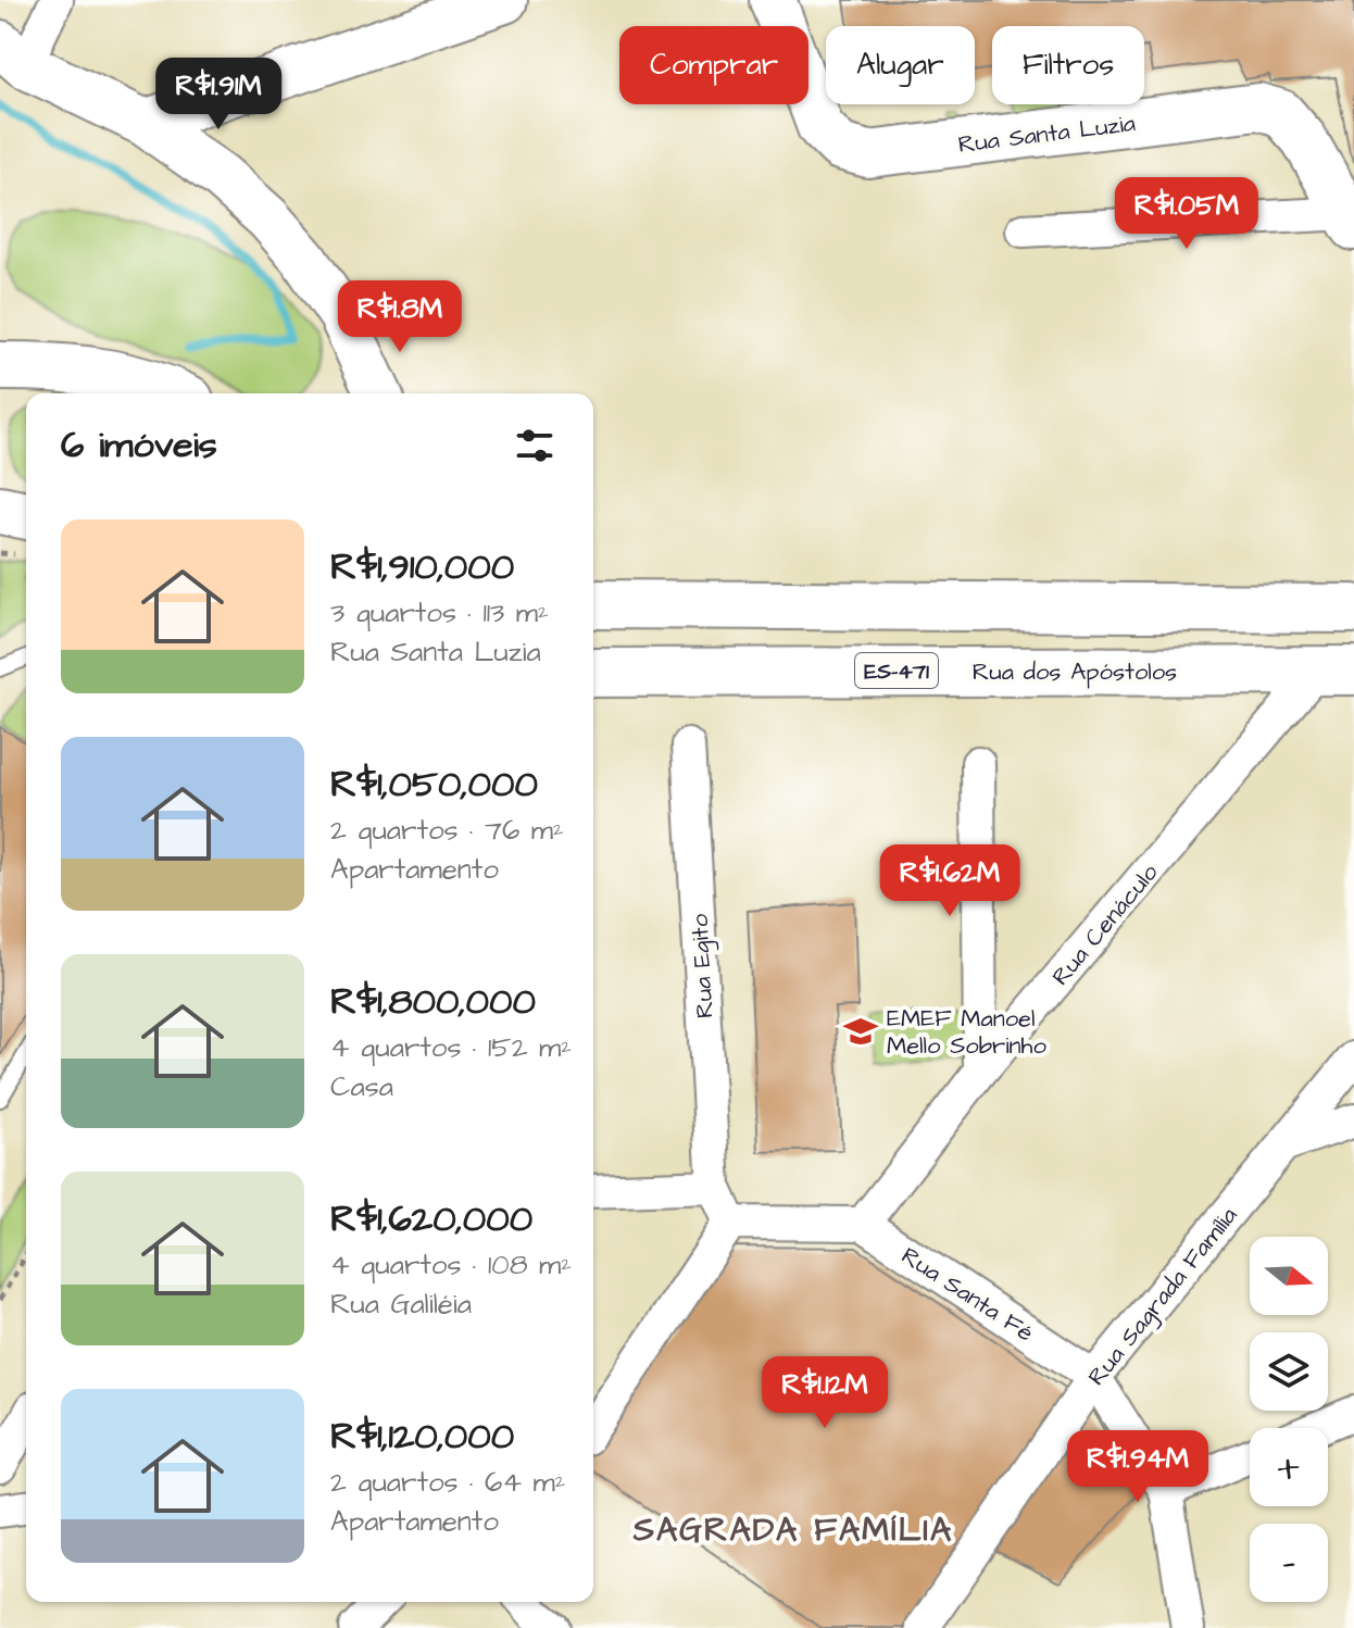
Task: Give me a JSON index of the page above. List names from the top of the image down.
{
  "streets": {
    "main road": ["ES-471", "Rua dos Apóstolos"],
    "street": [
      "Rua Santa Luzia",
      "Rua Cenáculo",
      "Rua Egito",
      "Rua Santa Fé",
      "Rua Sagrada Família"
    ]
  },
  "crossings": [
    ["Rua dos Apóstolos", "Rua Cenáculo"],
    ["Rua Cenáculo", "Rua Santa Fé"],
    ["Rua Santa Fé", "Rua Sagrada Família"]
  ],
  "districts": ["SAGRADA FAMÍLIA"],
  "places": {
    "school or university": ["EMEF Manoel Mello Sobrinho"]
  },
  "north": "right",
  "page": {
    "chip": ["Comprar", "Alugar", "Filtros"],
    "price": [
      "R$1.91M",
      "R$1.05M",
      "R$1.8M",
      "R$1.62M",
      "R$1.12M",
      "R$1.94M"
    ],
    "heading": "6 imóveis",
    "list": [
      {
        "name": "R$1,910,000",
        "note": "3 quartos · 113 m² · Rua Santa Luzia"
      },
      {
        "name": "R$1,050,000",
        "note": "2 quartos · 76 m² · Apartamento"
      },
      {
        "name": "R$1,800,000",
        "note": "4 quartos · 152 m² · Casa"
      },
      {
        "name": "R$1,620,000",
        "note": "4 quartos · 108 m² · Rua Galiléia"
      },
      {
        "name": "R$1,120,000",
        "note": "2 quartos · 64 m² · Apartamento"
      }
    ],
    "map_buttons": ["+", "−"]
  }
}
